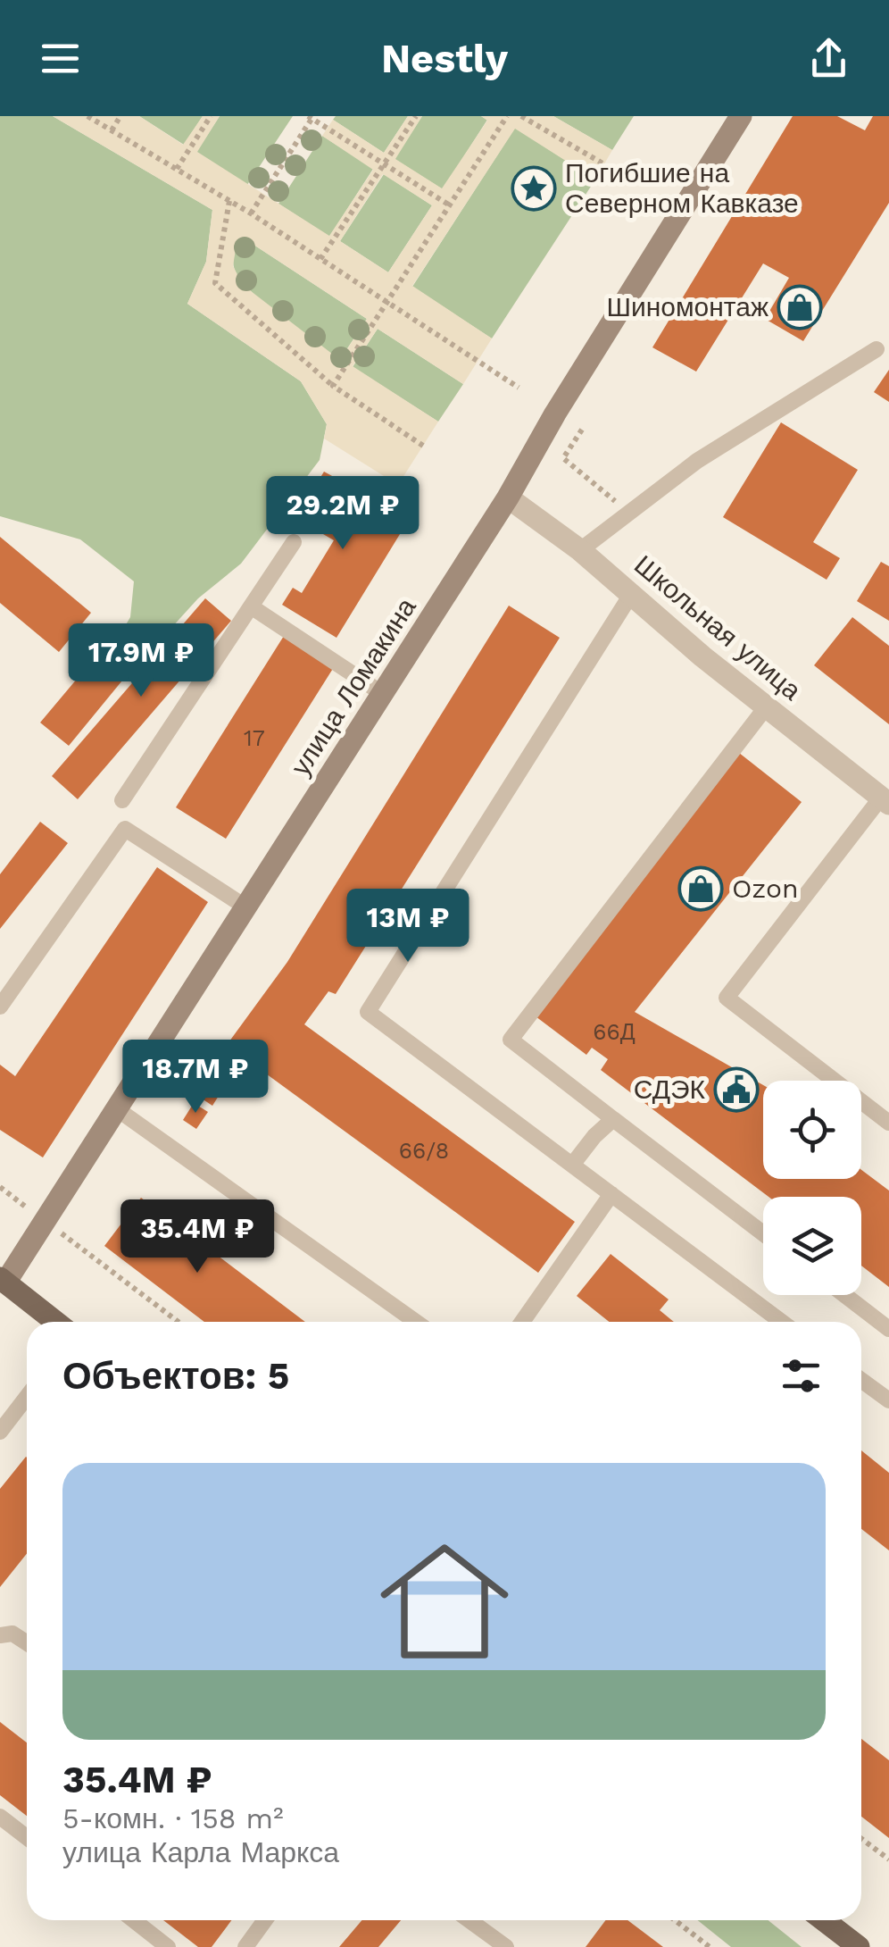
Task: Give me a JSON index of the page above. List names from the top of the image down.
{
  "streets": {
    "main road": ["улица Ломакина"],
    "street": ["Школьная улица"]
  },
  "crossings": [
    ["Школьная улица", "улица Ломакина"]
  ],
  "places": {
    "place": ["Погибшие на Северном Кавказе"],
    "shop": ["Шиномонтаж", "Ozon"],
    "public building": ["СДЭК"]
  },
  "house_numbers": ["17", "66Д", "66/8"],
  "page": {
    "header": "Nestly",
    "price": [
      "29.2M ₽",
      "17.9M ₽",
      "13M ₽",
      "18.7M ₽",
      "35.4M ₽"
    ],
    "heading": "Объектов: 5",
    "list": [
      {
        "name": "35.4M ₽",
        "note": "5-комн. · 158 m² · улица Карла Маркса"
      }
    ]
  }
}
